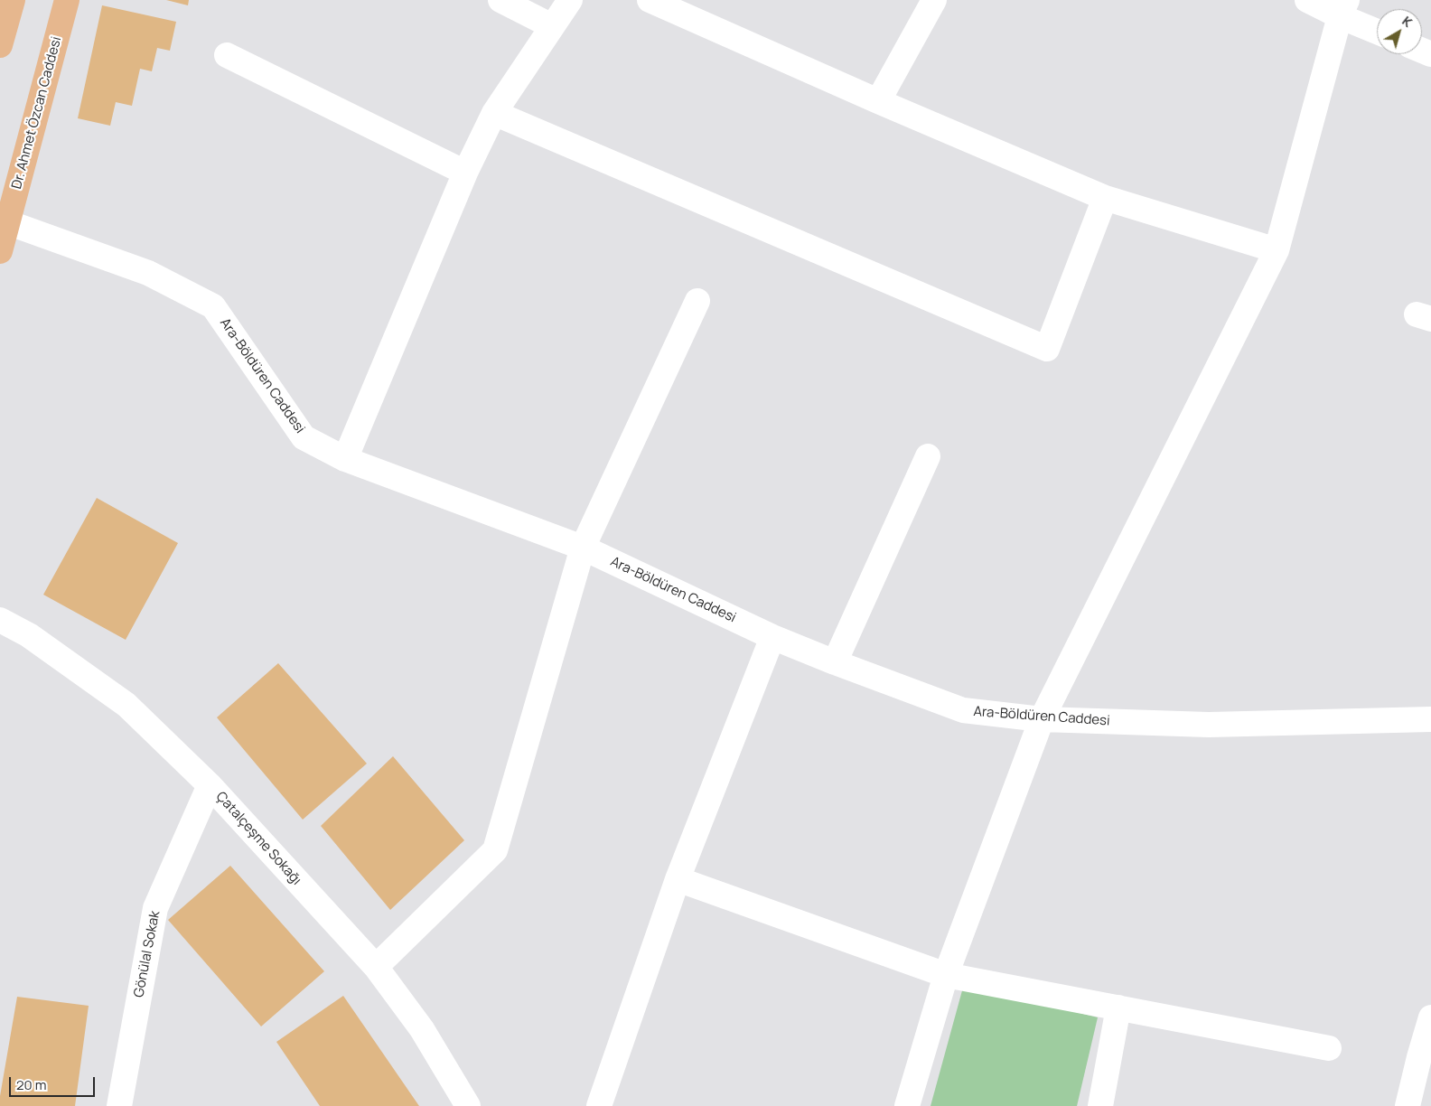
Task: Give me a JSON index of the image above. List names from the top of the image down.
{
  "streets": {
    "main road": ["Dr. Ahmet Özcan Caddesi"],
    "street": ["Ara-Böldüren Caddesi", "Çatalçeşme Sokağı", "Gönülal Sokak"]
  },
  "crossings": [
    ["Dr. Ahmet Özcan Caddesi", "Ara-Böldüren Caddesi"],
    ["Çatalçeşme Sokağı", "Gönülal Sokak"]
  ],
  "scale_bar": "20 m",
  "north": "top right"
}
